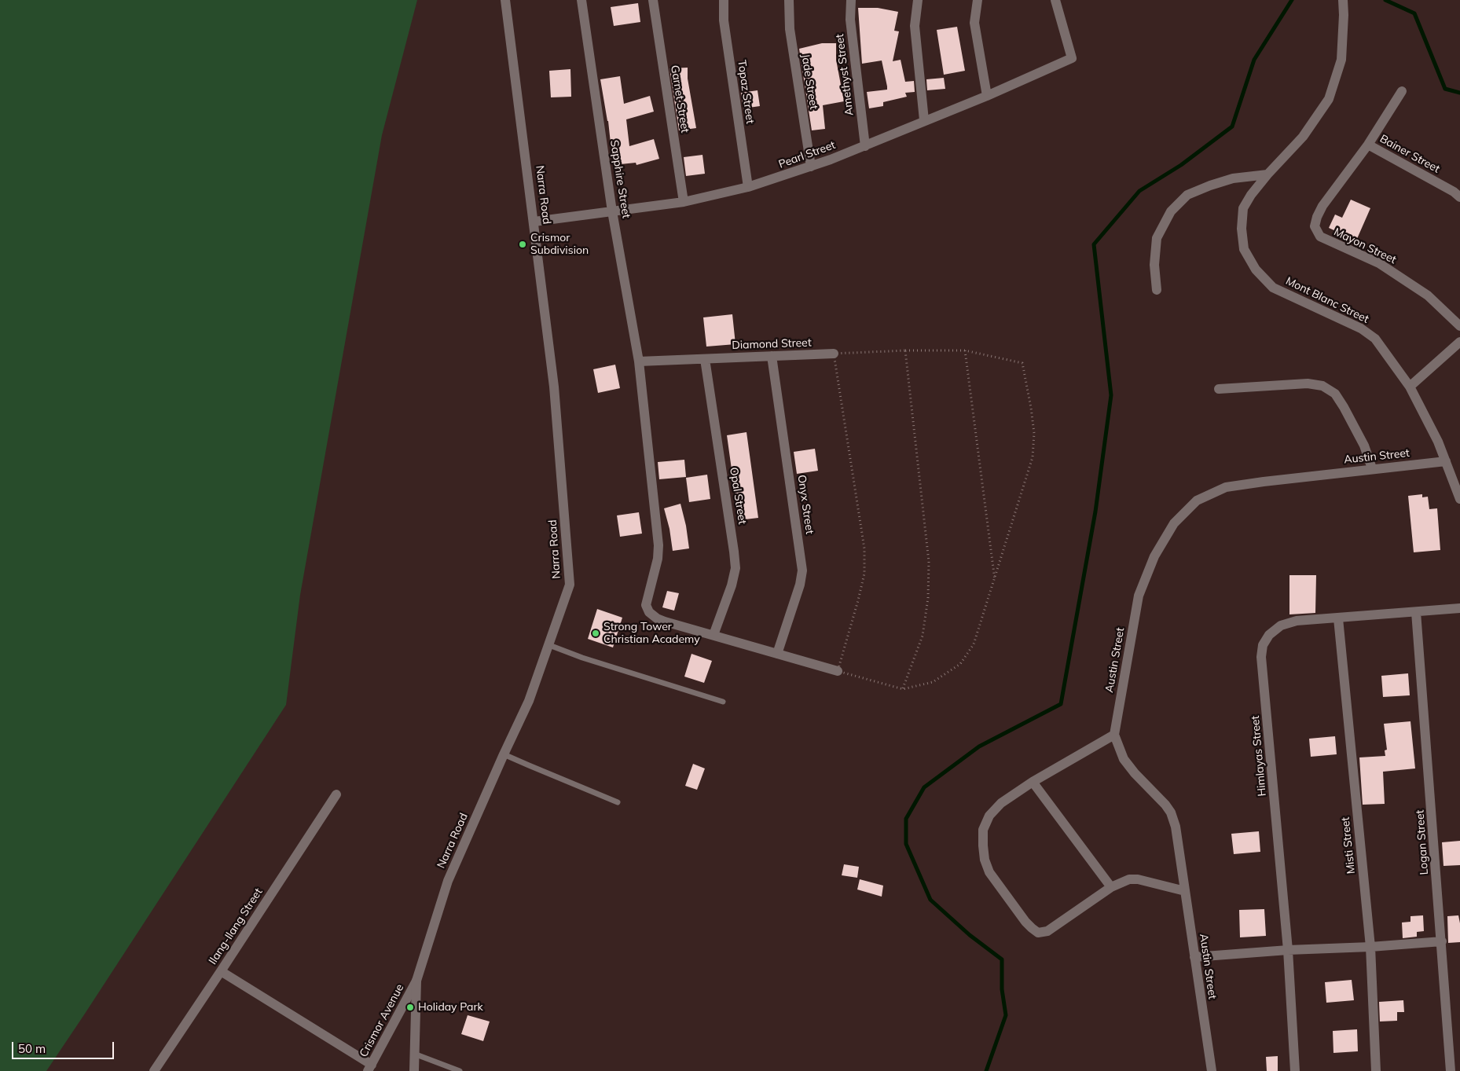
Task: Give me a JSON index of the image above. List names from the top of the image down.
{
  "streets": {
    "street": [
      "Amethyst Street",
      "Jade Street",
      "Topaz Street",
      "Garnet Street",
      "Bainer Street",
      "Pearl Street",
      "Sapphire Street",
      "Narra Road",
      "Mayon Street",
      "Mont Blanc Street",
      "Diamond Street",
      "Austin Street",
      "Opal Street",
      "Onyx Street",
      "Himlayas Street",
      "Logan Street",
      "Misti Street",
      "Ilang-Ilang Street",
      "Crismor Avenue"
    ]
  },
  "crossings": [
    ["Amethyst Street", "Pearl Street"],
    ["Jade Street", "Pearl Street"],
    ["Topaz Street", "Pearl Street"],
    ["Garnet Street", "Pearl Street"],
    ["Bainer Street", "Mayon Street"],
    ["Pearl Street", "Sapphire Street"],
    ["Pearl Street", "Narra Road"],
    ["Sapphire Street", "Diamond Street"],
    ["Sapphire Street", "Opal Street"],
    ["Narra Road", "Crismor Avenue"],
    ["Mont Blanc Street", "Austin Street"],
    ["Diamond Street", "Opal Street"],
    ["Diamond Street", "Onyx Street"],
    ["Himlayas Street", "Logan Street"],
    ["Himlayas Street", "Misti Street"]
  ],
  "places": ["Crismor Subdivision", "Strong Tower Christian Academy", "Holiday Park"],
  "scale_bar": "50 m"
}
